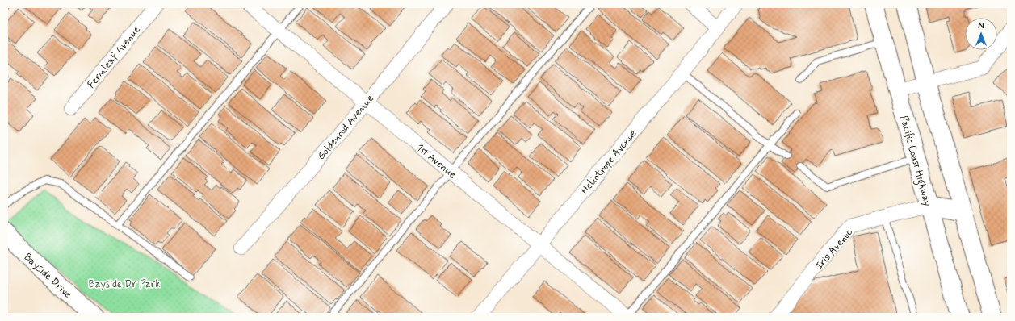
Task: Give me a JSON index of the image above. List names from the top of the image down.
{
  "streets": {
    "main road": ["Pacific Coast Highway", "Bayside Drive"],
    "street": [
      "Fernleaf Avenue",
      "Goldenrod Avenue",
      "1st Avenue",
      "Heliotrope Avenue",
      "Iris Avenue"
    ]
  },
  "crossings": [
    ["Goldenrod Avenue", "1st Avenue"],
    ["1st Avenue", "Heliotrope Avenue"],
    ["Pacific Coast Highway", "Iris Avenue"]
  ],
  "parks": ["Bayside Dr Park"],
  "north": "top"
}
